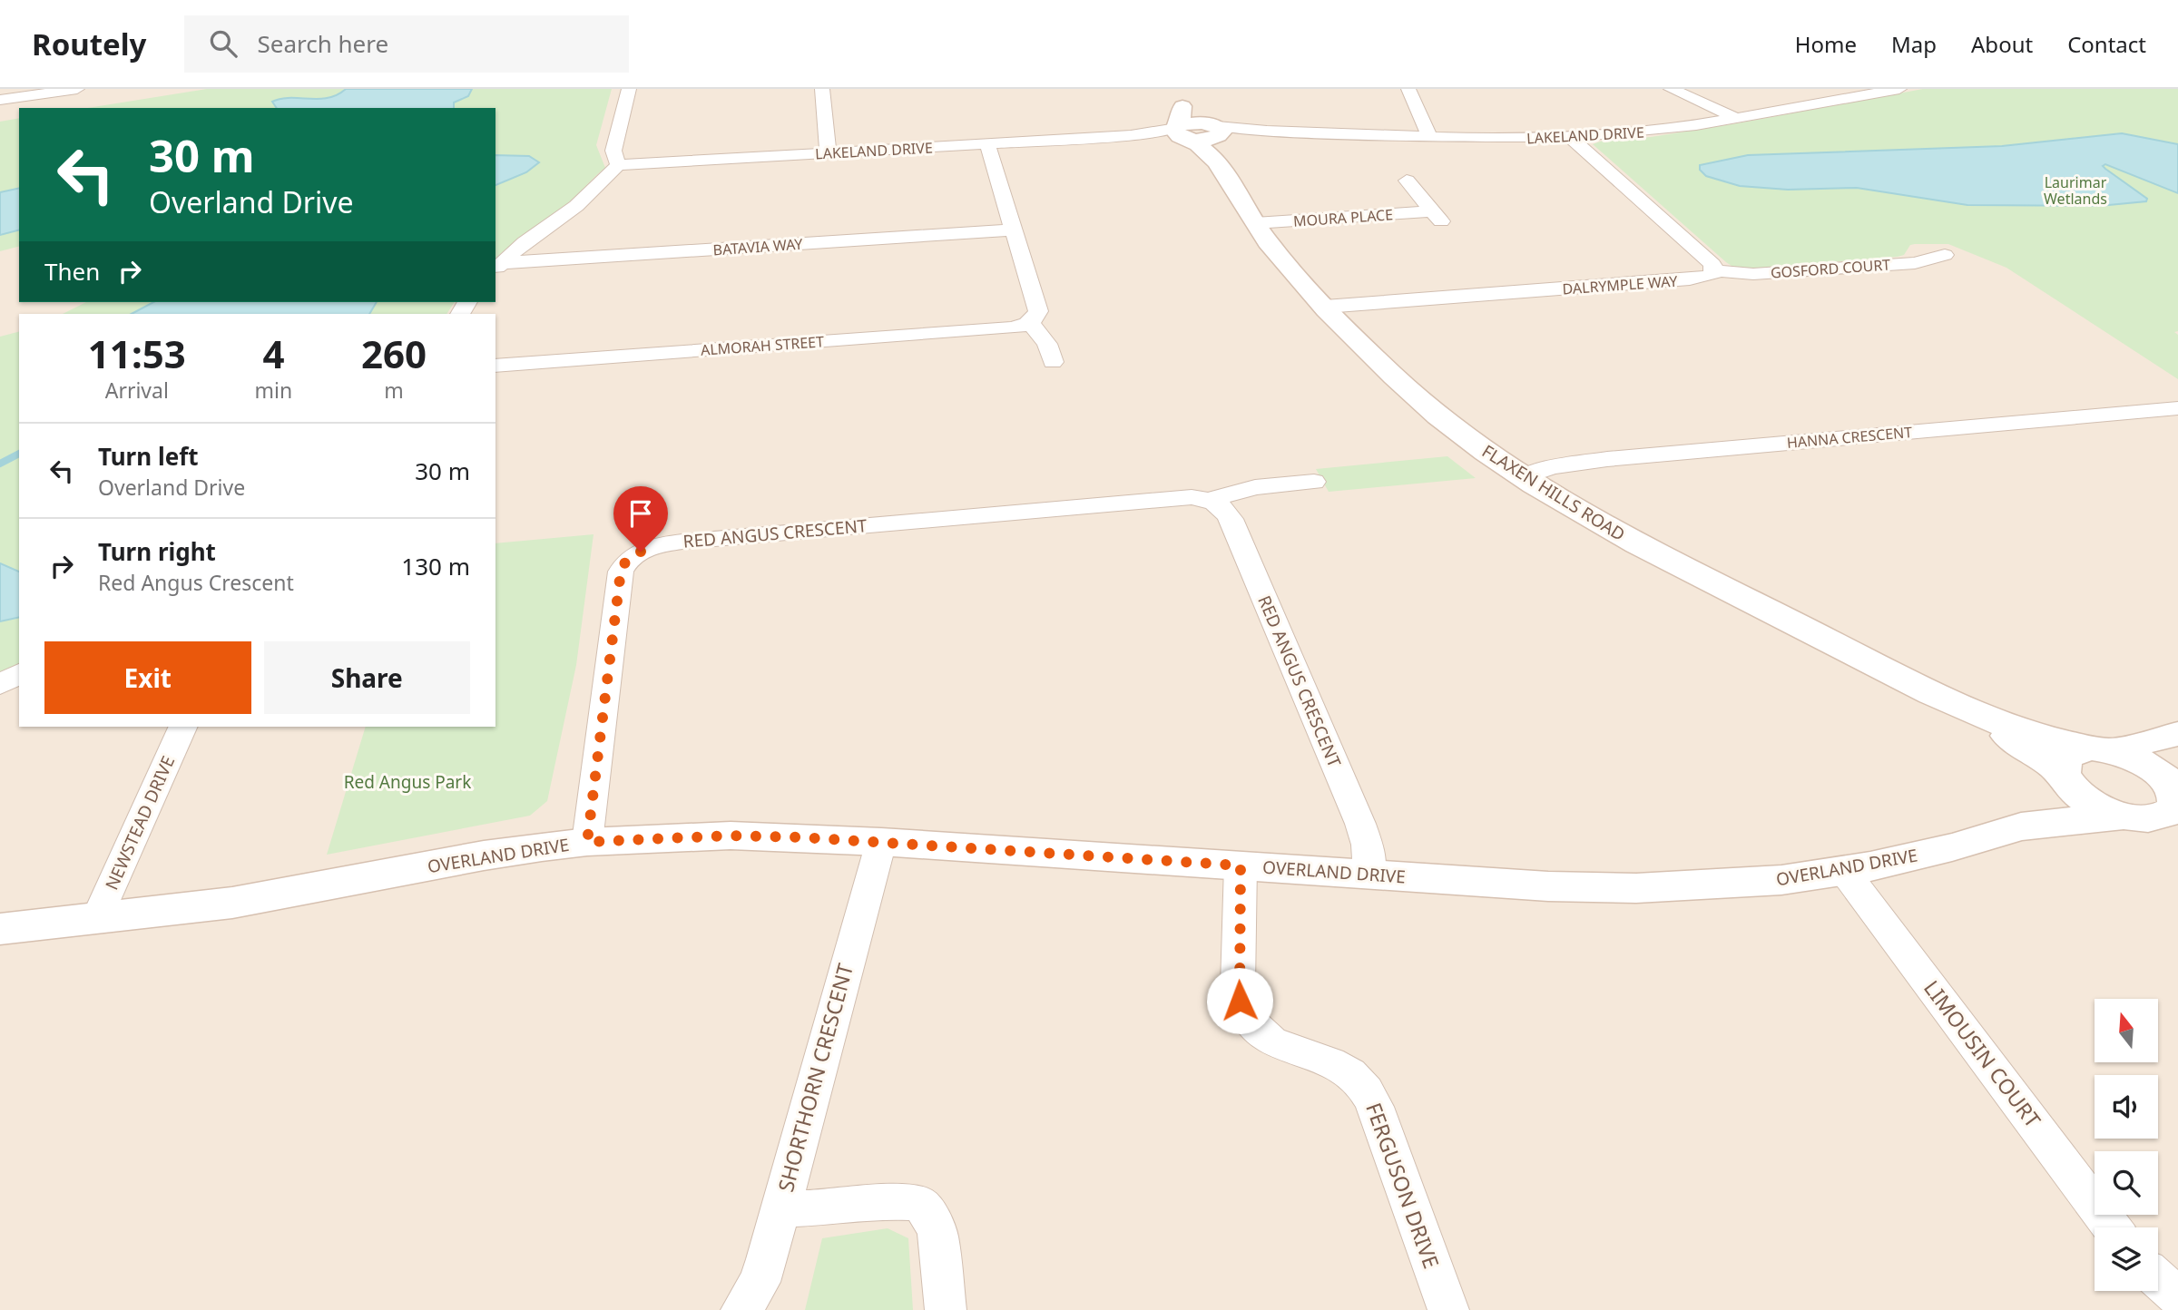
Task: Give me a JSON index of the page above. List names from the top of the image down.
{
  "streets": {
    "street": [
      "LAKELAND DRIVE",
      "MOURA PLACE",
      "BATAVIA WAY",
      "GOSFORD COURT",
      "DALRYMPLE WAY",
      "ALMORAH STREET",
      "HANNA CRESCENT",
      "FLAXEN HILLS ROAD",
      "RED ANGUS CRESCENT",
      "NEWSTEAD DRIVE",
      "OVERLAND DRIVE",
      "LIMOUSIN COURT",
      "SHORTHORN CRESCENT",
      "FERGUSON DRIVE"
    ]
  },
  "crossings": [
    ["LAKELAND DRIVE", "FLAXEN HILLS ROAD"],
    ["MOURA PLACE", "FLAXEN HILLS ROAD"],
    ["GOSFORD COURT", "DALRYMPLE WAY"],
    ["DALRYMPLE WAY", "FLAXEN HILLS ROAD"],
    ["HANNA CRESCENT", "FLAXEN HILLS ROAD"],
    ["FLAXEN HILLS ROAD", "OVERLAND DRIVE"],
    ["RED ANGUS CRESCENT", "OVERLAND DRIVE"],
    ["NEWSTEAD DRIVE", "OVERLAND DRIVE"],
    ["OVERLAND DRIVE", "LIMOUSIN COURT"],
    ["OVERLAND DRIVE", "SHORTHORN CRESCENT"],
    ["OVERLAND DRIVE", "FERGUSON DRIVE"]
  ],
  "parks": ["Laurimar Wetlands", "Red Angus Park"],
  "north": "top",
  "page": {
    "header": "Routely",
    "search": "Search here",
    "nav": [
      "Home",
      "Map",
      "About",
      "Contact"
    ],
    "turn": ["30 m", "Overland Drive"],
    "then": "Then",
    "eta": [
      "11:53",
      "Arrival",
      "4",
      "min",
      "260",
      "m"
    ],
    "list": [
      {
        "name": "Turn left",
        "note": "Overland Drive",
        "value": "30 m"
      },
      {
        "name": "Turn right",
        "note": "Red Angus Crescent",
        "value": "130 m"
      }
    ],
    "buttons": ["Exit", "Share"]
  }
}
